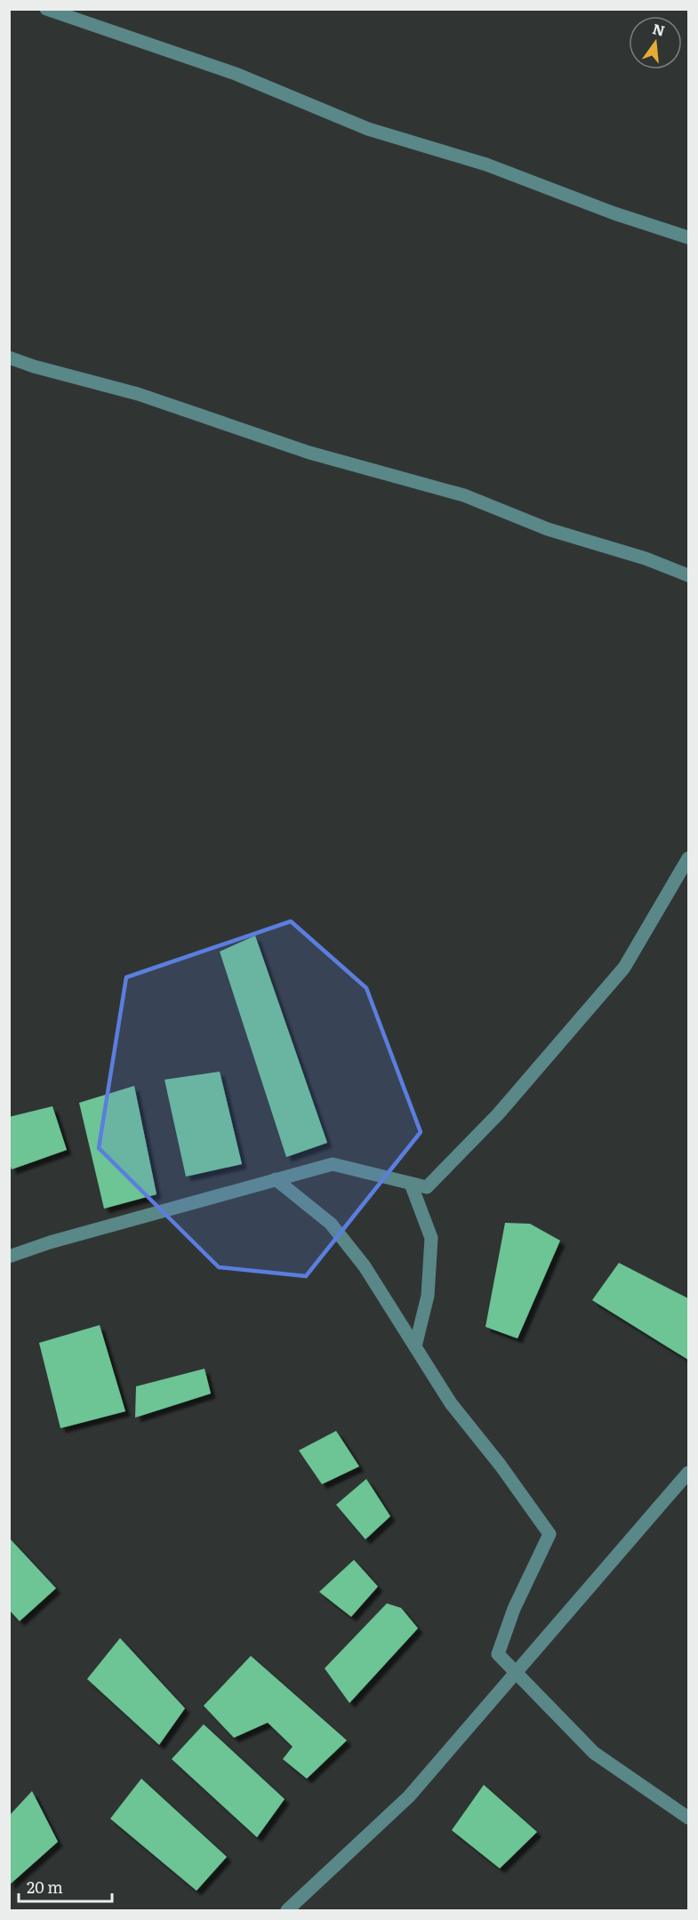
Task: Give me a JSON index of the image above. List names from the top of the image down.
{
  "scale_bar": "20 m",
  "north": "top"
}
